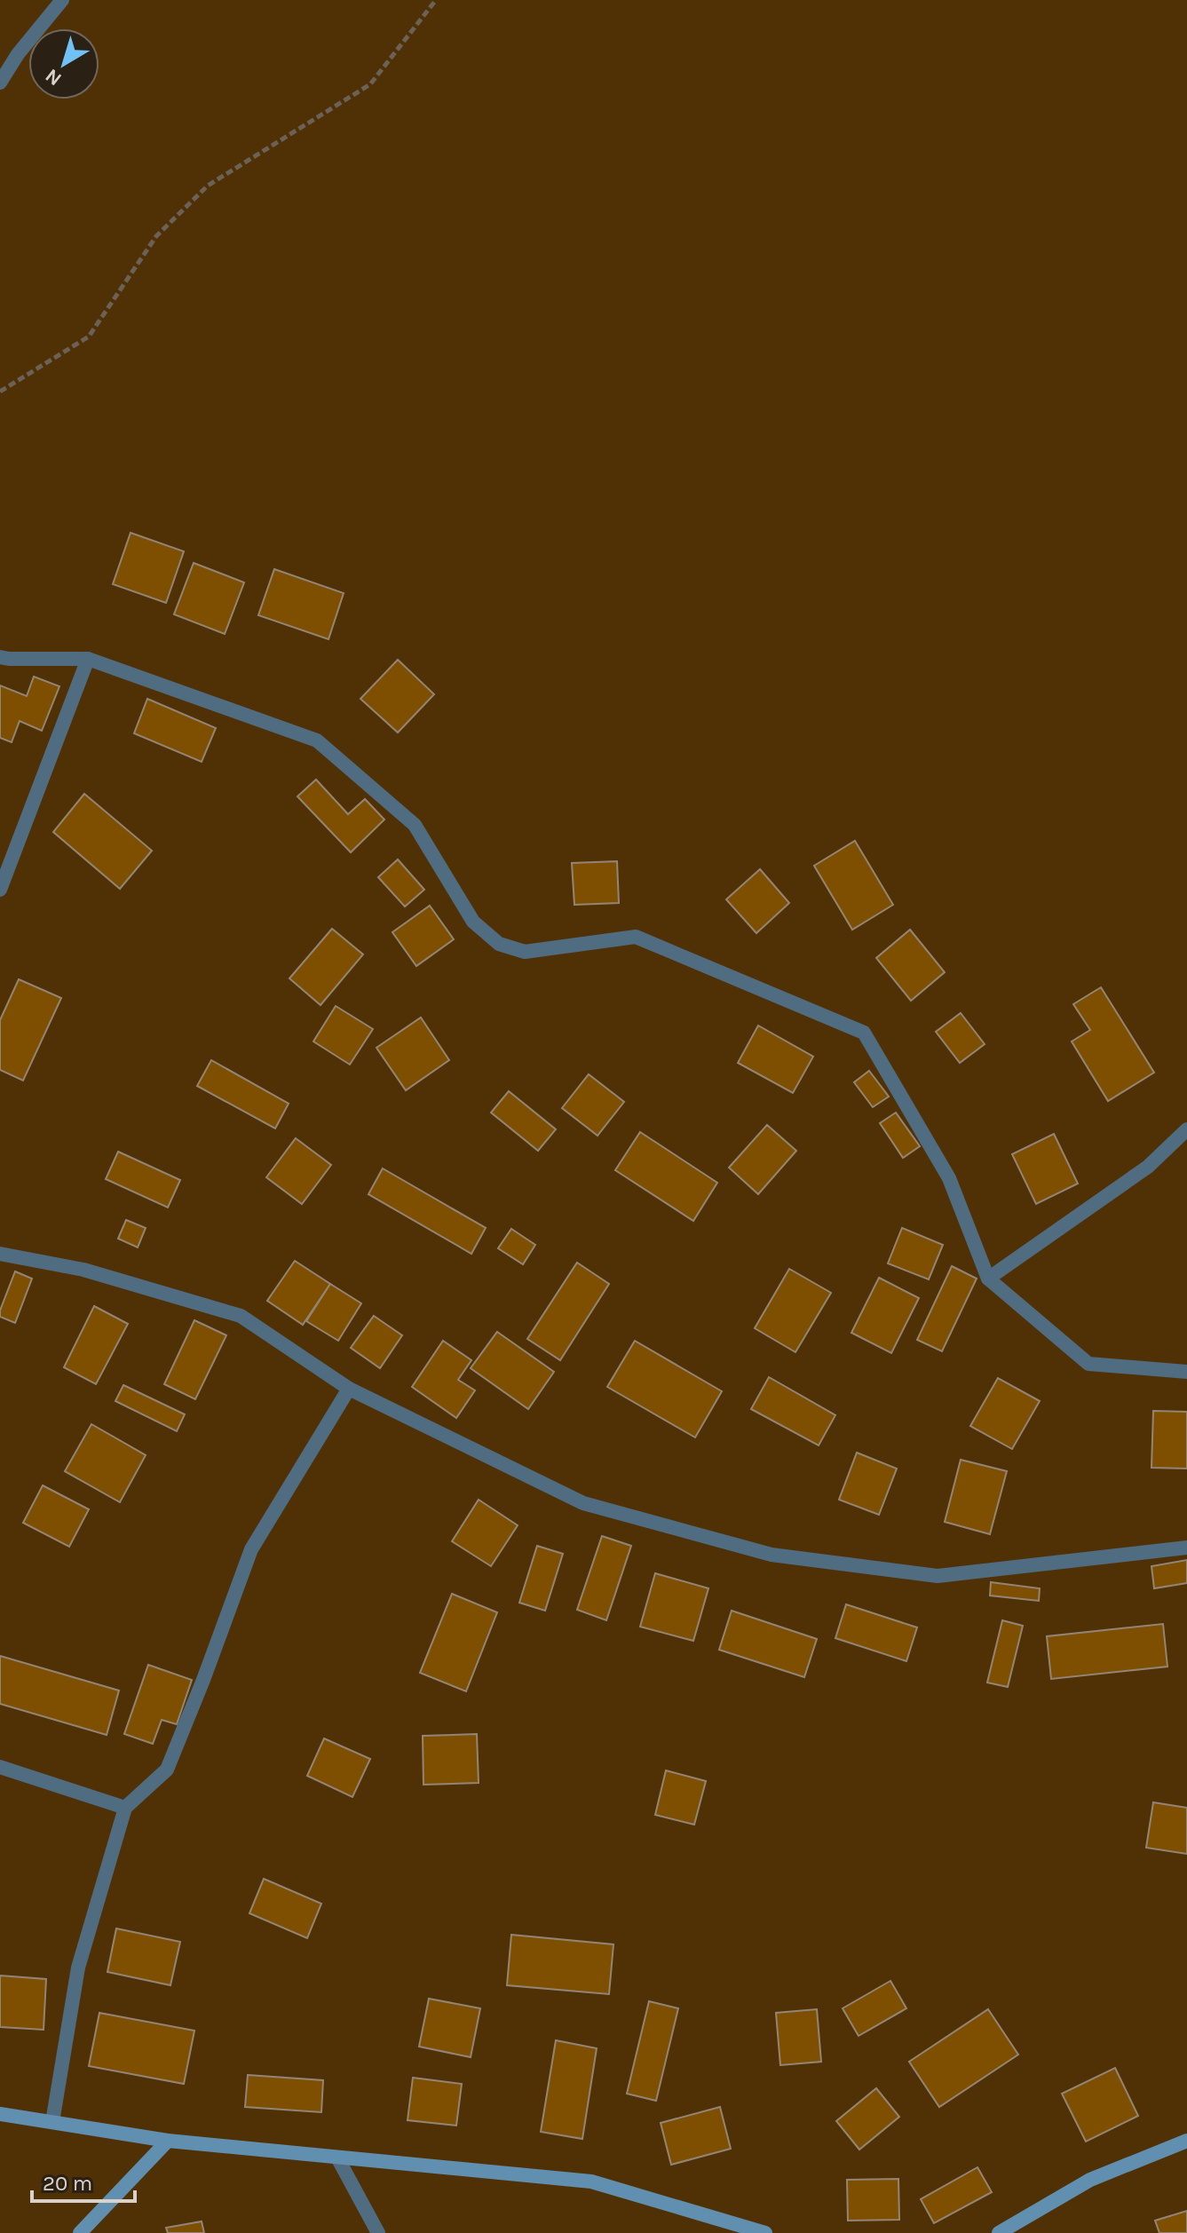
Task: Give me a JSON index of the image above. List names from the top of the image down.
{
  "scale_bar": "20 m",
  "north": "bottom left"
}
